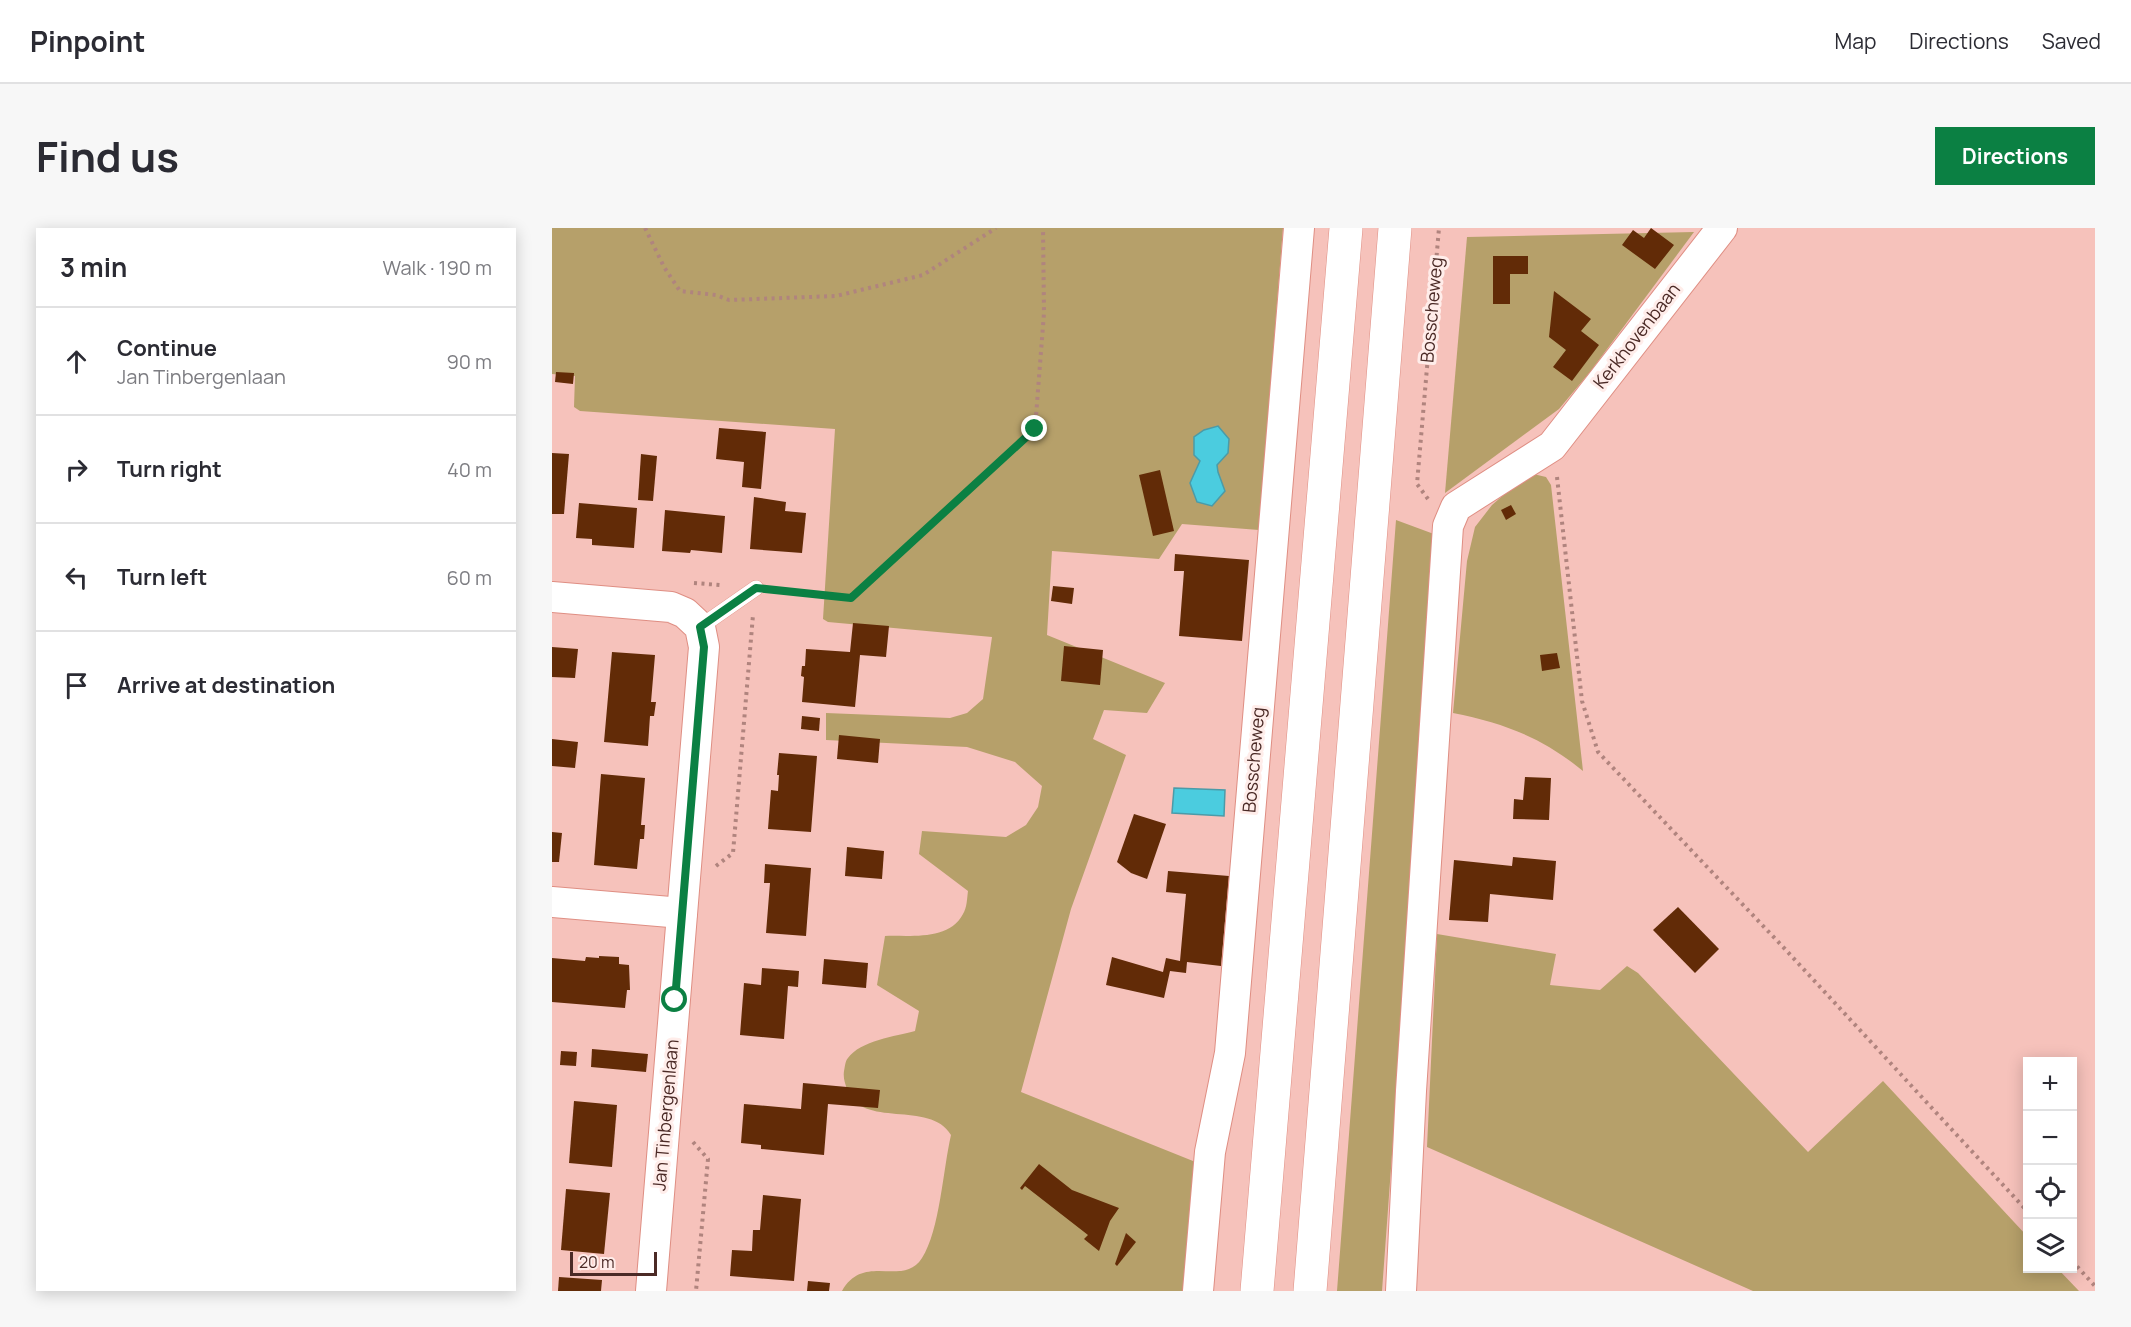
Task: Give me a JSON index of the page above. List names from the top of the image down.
{
  "streets": {
    "street": ["Bosscheweg", "Kerkhovenbaan", "Jan Tinbergenlaan"]
  },
  "scale_bar": "20 m",
  "page": {
    "header": "Pinpoint",
    "nav": ["Map", "Directions", "Saved"],
    "title": "Find us",
    "buttons": "Directions",
    "heading": ["3 min", "Walk · 190 m"],
    "list": [
      ["Continue", "Jan Tinbergenlaan", "90 m"],
      ["Turn right", "40 m"],
      ["Turn left", "60 m"],
      "Arrive at destination"
    ],
    "map_buttons": ["+", "−"],
    "scale": "20 m"
  }
}
